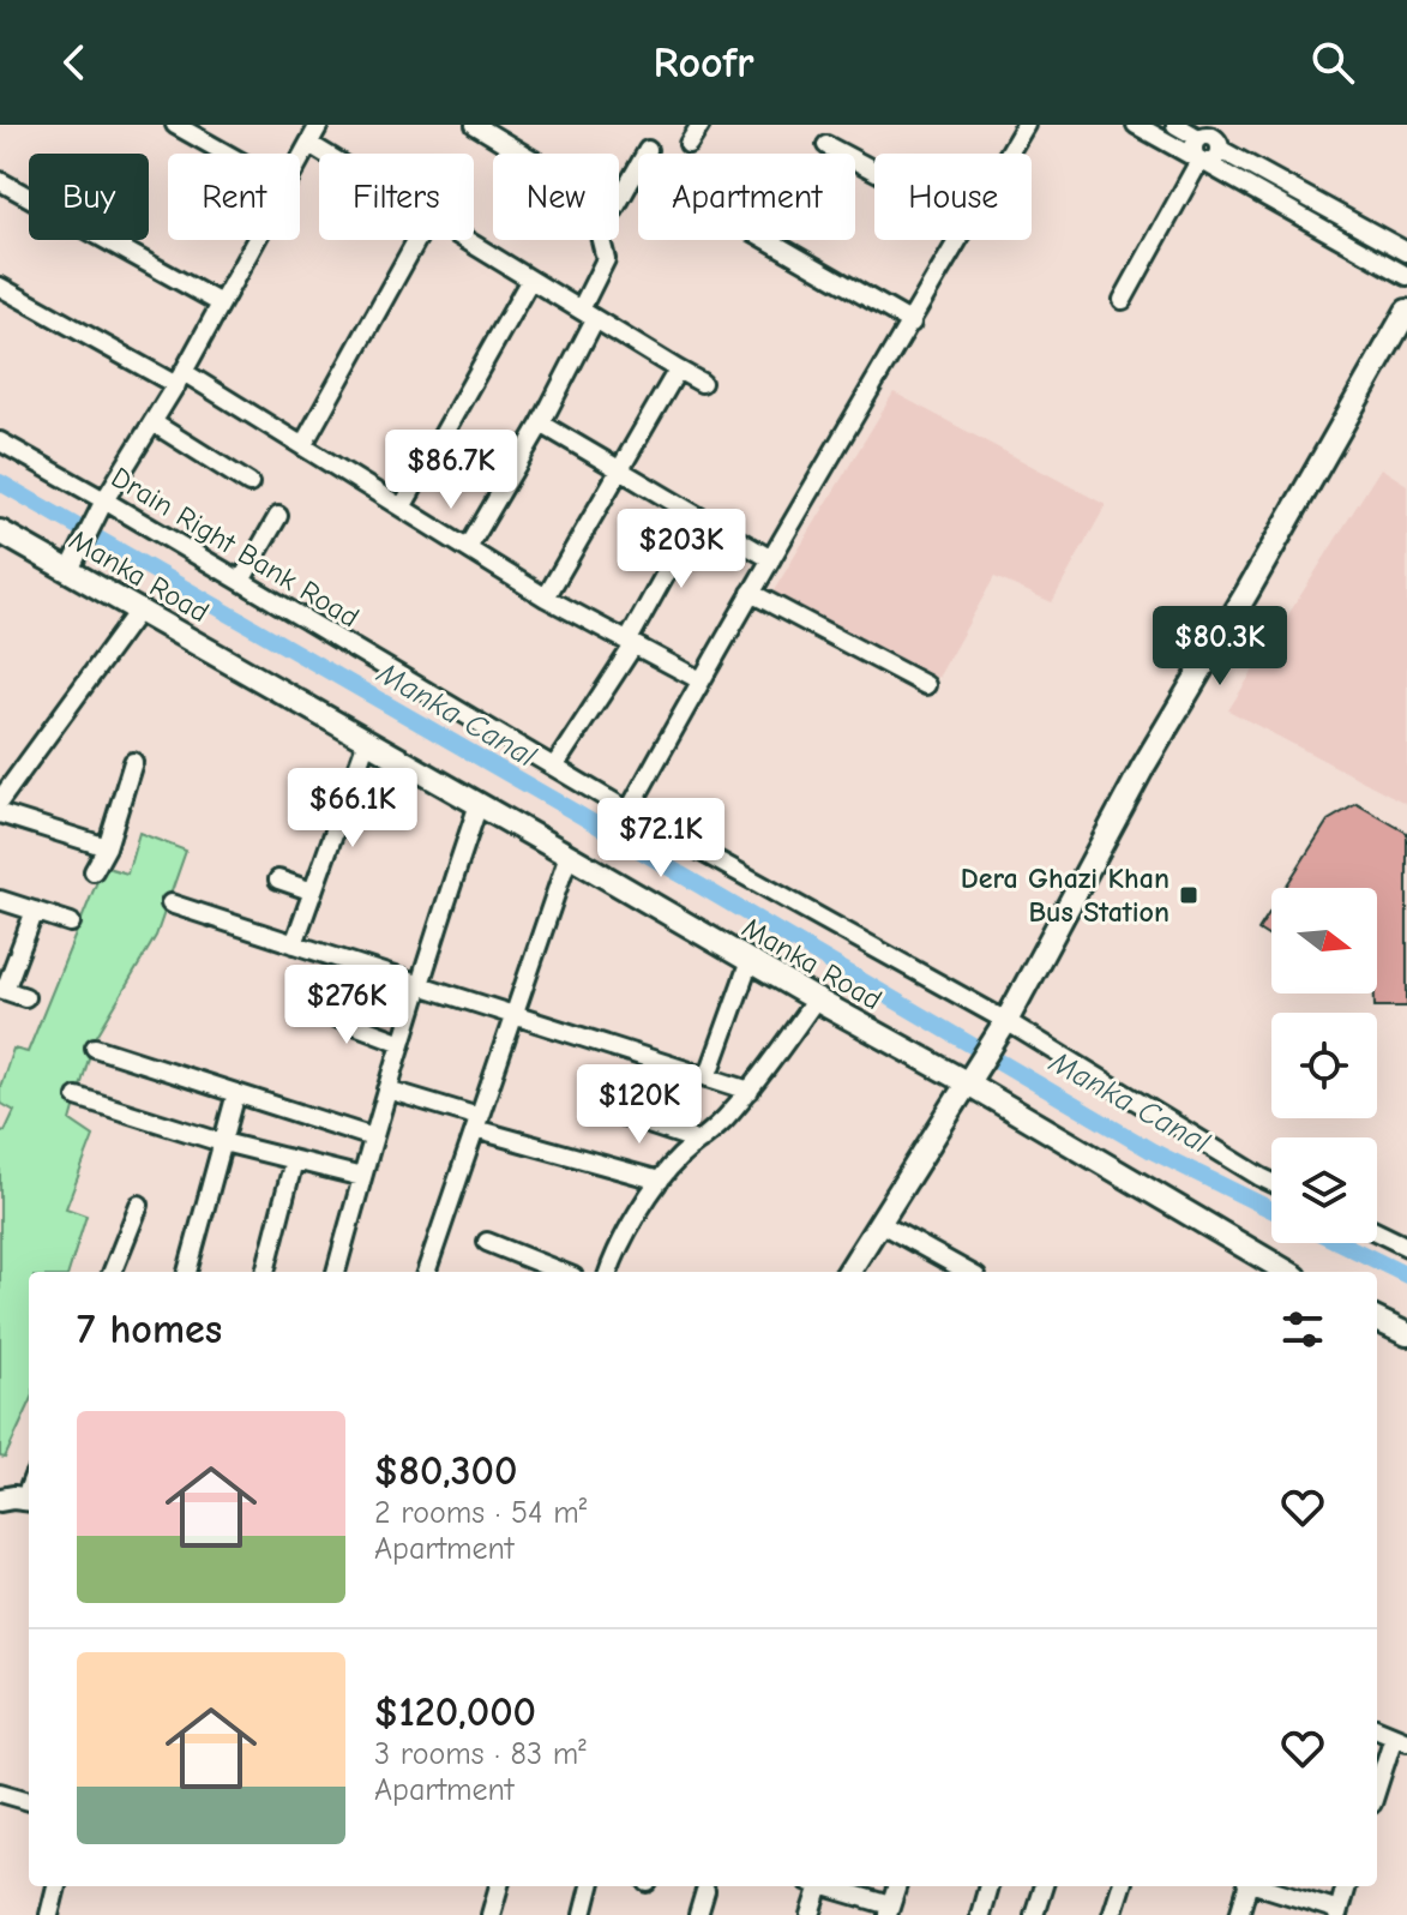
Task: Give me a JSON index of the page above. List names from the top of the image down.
{
  "streets": {
    "main road": ["Manka Road"],
    "street": ["Drain Right Bank Road"]
  },
  "water": ["Manka Canal"],
  "places": {
    "transit": ["Dera Ghazi Khan Bus Station"]
  },
  "north": "right",
  "page": {
    "header": "Roofr",
    "chip": [
      "Buy",
      "Rent",
      "Filters",
      "New",
      "Apartment",
      "House"
    ],
    "price": [
      "$86.7K",
      "$203K",
      "$80.3K",
      "$66.1K",
      "$72.1K",
      "$276K",
      "$120K"
    ],
    "heading": "7 homes",
    "list": [
      {
        "name": "$80,300",
        "note": "2 rooms · 54 m² · Apartment"
      },
      {
        "name": "$120,000",
        "note": "3 rooms · 83 m² · Apartment"
      }
    ]
  }
}
